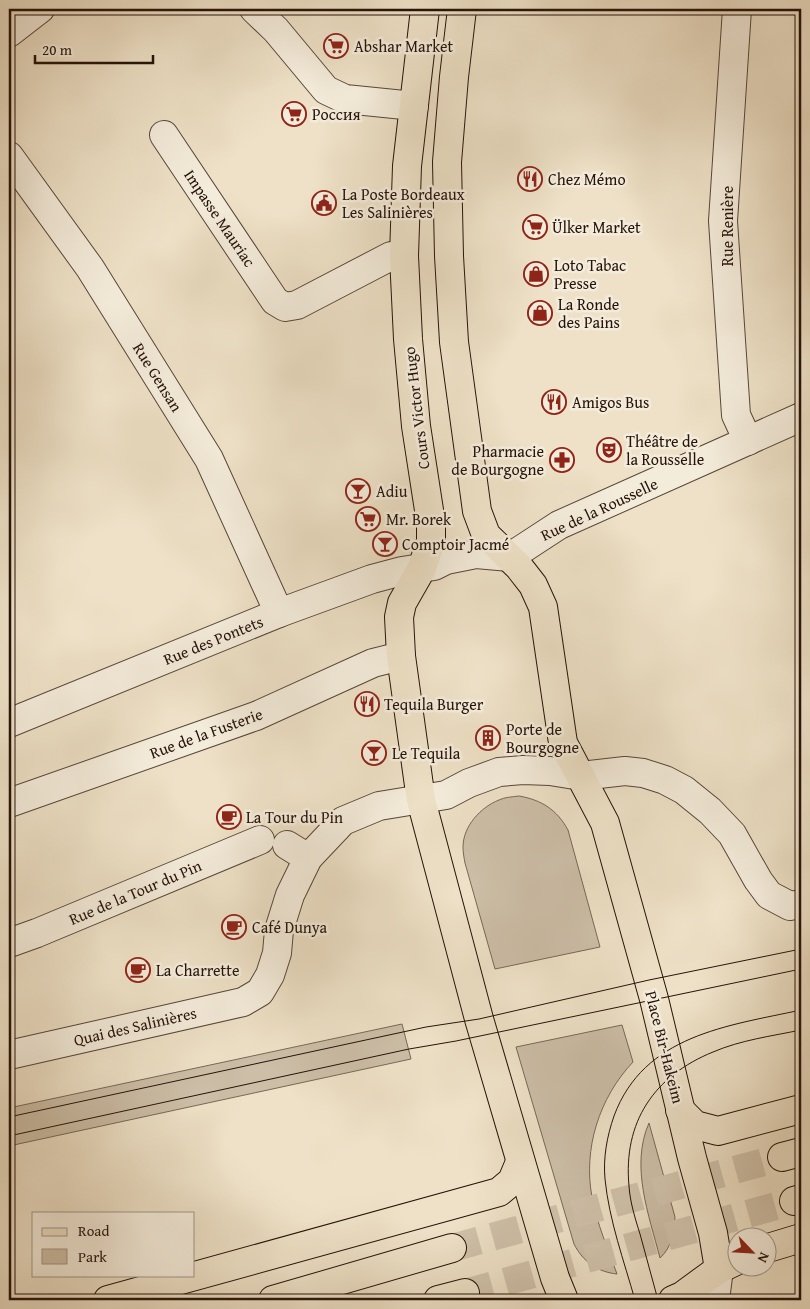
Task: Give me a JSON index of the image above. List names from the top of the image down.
{
  "streets": {
    "main road": ["Cours Victor Hugo", "Place Bir-Hakeim"],
    "street": [
      "Impasse Mauriac",
      "Rue Renière",
      "Rue Gensan",
      "Rue de la Rousselle",
      "Rue des Pontets",
      "Rue de la Fusterie",
      "Rue de la Tour du Pin",
      "Quai des Salinières"
    ]
  },
  "crossings": [
    ["Impasse Mauriac", "Cours Victor Hugo"],
    ["Rue Renière", "Rue de la Rousselle"],
    ["Rue Gensan", "Rue des Pontets"],
    ["Cours Victor Hugo", "Rue des Pontets"],
    ["Cours Victor Hugo", "Rue de la Fusterie"],
    ["Cours Victor Hugo", "Quai des Salinières"],
    ["Rue de la Rousselle", "Rue des Pontets"]
  ],
  "places": {
    "supermarket": [
      "Abshar Market",
      "Россия",
      "Ülker Market",
      "Mr. Borek"
    ],
    "restaurant": ["Chez Mémo", "Amigos Bus", "Tequila Burger"],
    "public building": ["La Poste Bordeaux Les Salinières"],
    "shop": ["Loto Tabac Presse", "La Ronde des Pains"],
    "theatre": ["Théâtre de la Rousselle"],
    "pharmacy": ["Pharmacie de Bourgogne"],
    "bar": ["Adiu", "Comptoir Jacmé", "Le Tequila"],
    "building": ["Porte de Bourgogne"],
    "cafe": ["La Tour du Pin", "Café Dunya", "La Charrette"]
  },
  "legend": ["Road", "Park"],
  "scale_bar": "20 m",
  "north": "bottom right"
}
